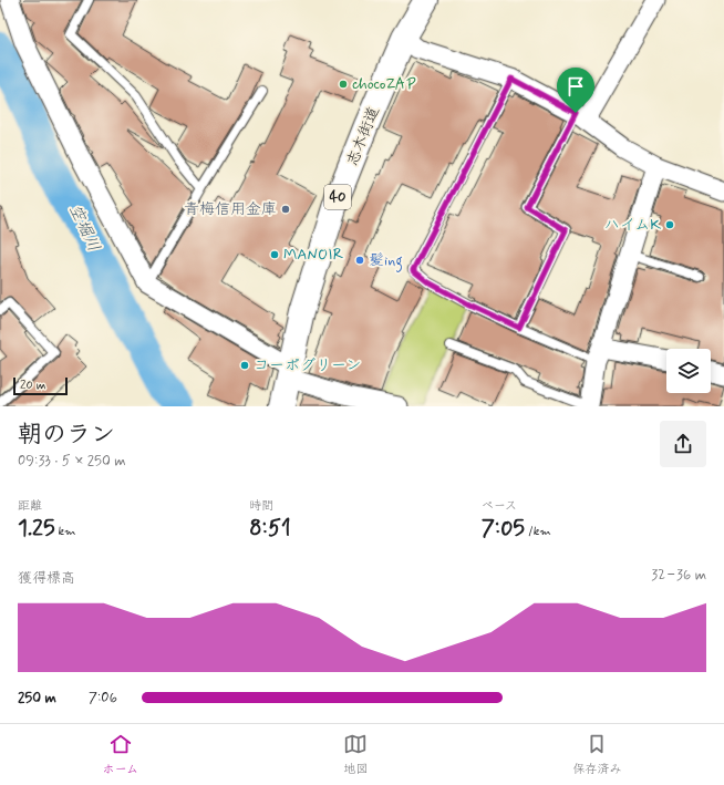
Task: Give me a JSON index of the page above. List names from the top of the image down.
{
  "streets": {
    "main road": ["志木街道", "40"]
  },
  "water": ["空堀川"],
  "places": [
    "chocoZAP",
    "青梅信用金庫",
    "ハイムK",
    "MANOIR",
    "髪ing",
    "コーポグリーン"
  ],
  "scale_bar": "20 m",
  "page": {
    "scale": "20 m",
    "heading": ["朝のラン", "09:33 · 5 × 250 m"],
    "stats": [
      ["距離", "1.25 km"],
      ["時間", "8:51"],
      ["ペース", "7:05 /km"]
    ],
    "chart": ["獲得標高", "32–36 m"],
    "list": [
      {
        "name": "250 m",
        "note": "7:06"
      }
    ],
    "tabs": ["ホーム", "地図", "保存済み"]
  }
}
